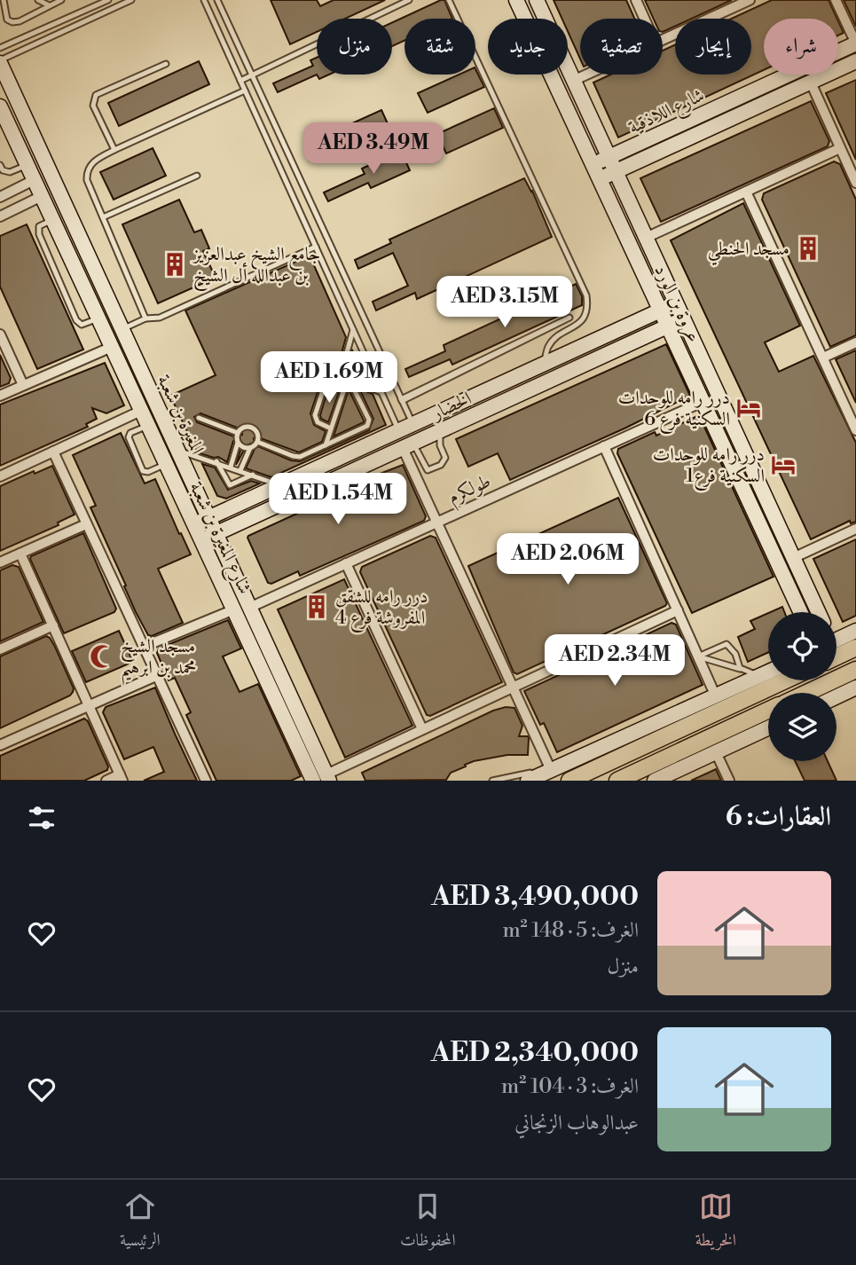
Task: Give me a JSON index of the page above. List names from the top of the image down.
{
  "streets": {
    "street": [
      "شارع اللاذقية",
      "عروة بن الورد",
      "الخضار",
      "المغيرة بن شعبة",
      "طولكرم",
      "شارع المغيرة بن شعبة"
    ]
  },
  "crossings": [
    ["شارع اللاذقية", "عروة بن الورد"],
    ["عروة بن الورد", "الخضار"],
    ["عروة بن الورد", "طولكرم"],
    ["الخضار", "المغيرة بن شعبة"],
    ["الخضار", "شارع المغيرة بن شعبة"],
    ["المغيرة بن شعبة", "طولكرم"],
    ["المغيرة بن شعبة", "شارع المغيرة بن شعبة"]
  ],
  "places": {
    "building": ["مسجد الحنطي", "جامع الشيخ عبدالعزيز بن عبدالله أل الشيخ", "درر رامه للشقق المفروشة فرع 4"],
    "hotel": ["درر رامه للوحدات السكنية فرع 6", "درر رامه للوحدات السكنية فرع1"],
    "mosque": ["مسجد الشيخ محمد بن ابرهيم"]
  },
  "page": {
    "chip": [
      "شراء",
      "إيجار",
      "تصفية",
      "جديد",
      "شقة",
      "منزل"
    ],
    "price": [
      "AED 3.49M",
      "AED 3.15M",
      "AED 1.69M",
      "AED 1.54M",
      "AED 2.06M",
      "AED 2.34M"
    ],
    "heading": "العقارات: 6",
    "list": [
      {
        "name": "AED 3,490,000",
        "note": "الغرف: 5 · 148 m² · منزل"
      },
      {
        "name": "AED 2,340,000",
        "note": "الغرف: 3 · 104 m² · عبدالوهاب الزنجاني"
      }
    ],
    "tabs": ["الخريطة", "المحفوظات", "الرئيسية"]
  }
}
